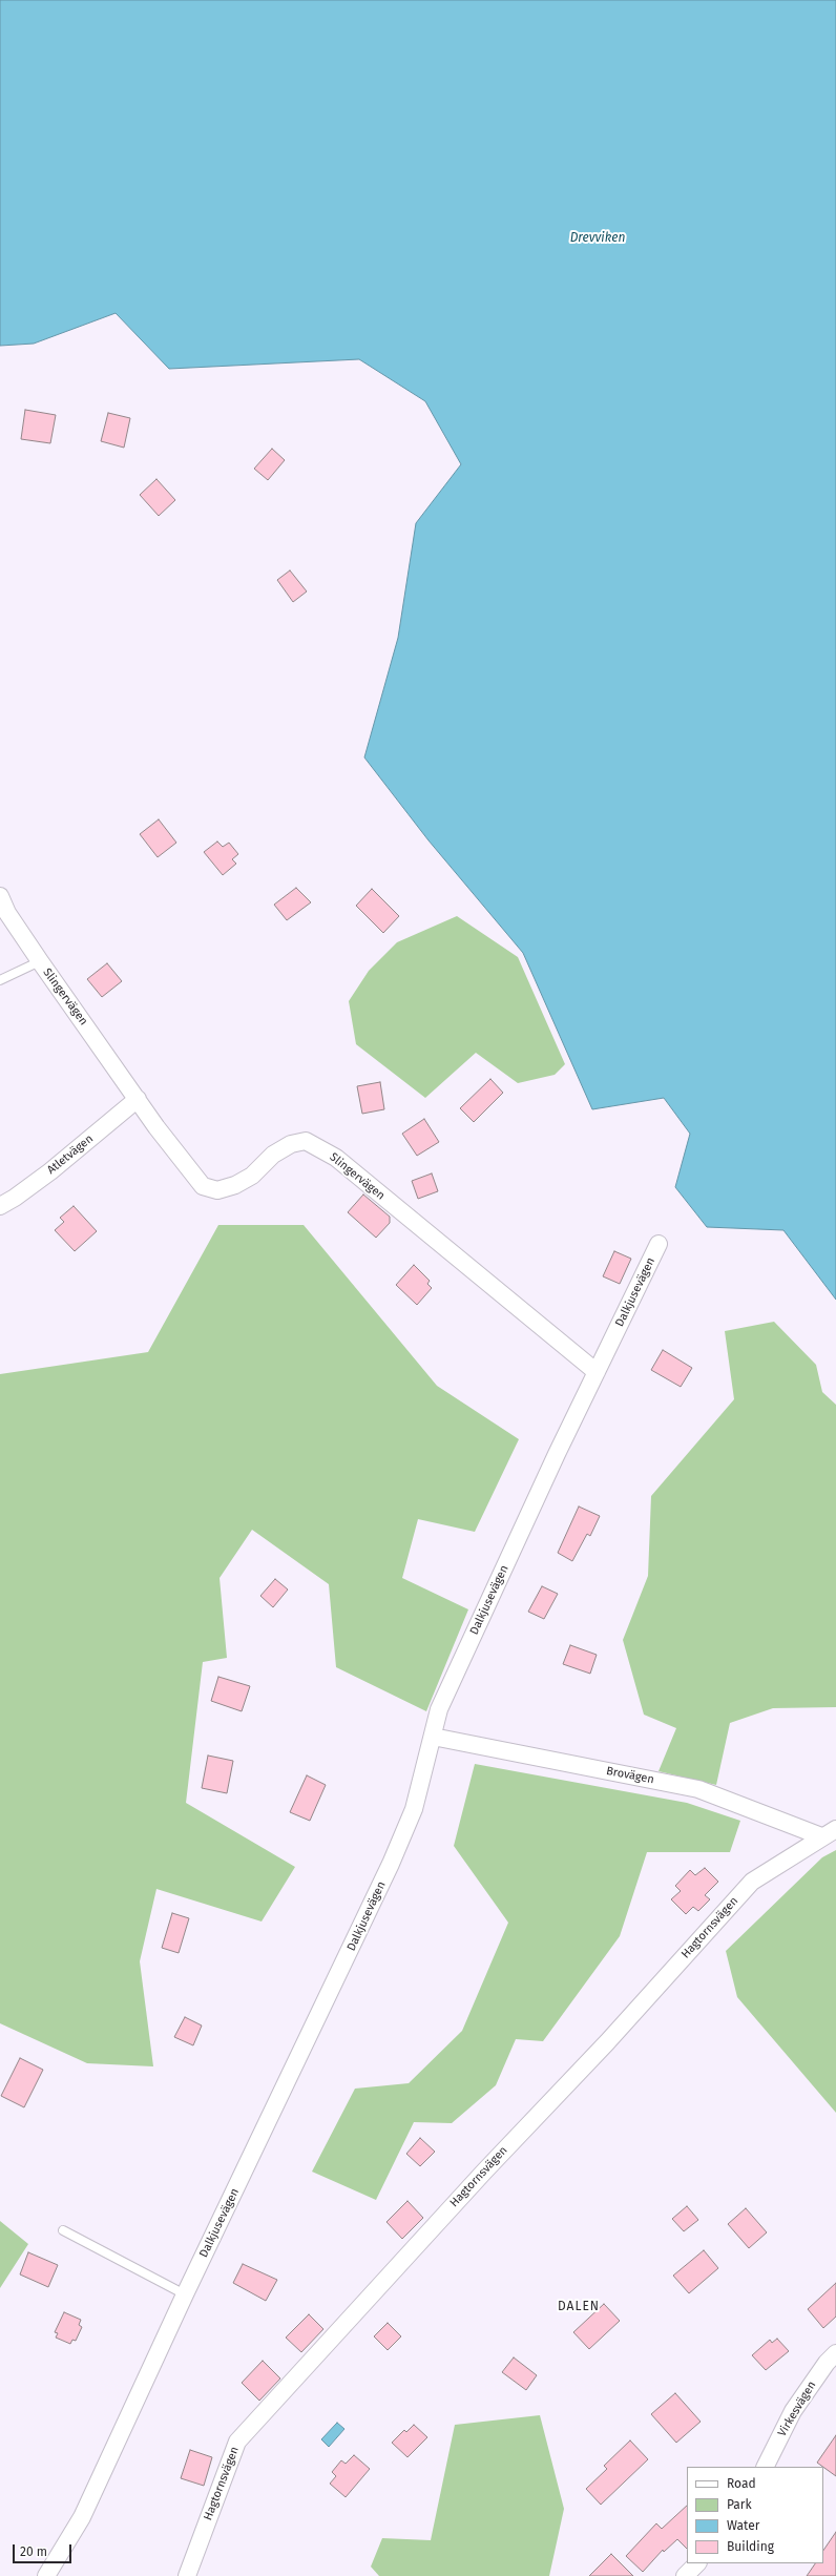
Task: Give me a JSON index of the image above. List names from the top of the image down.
{
  "streets": {
    "street": [
      "Slingervägen",
      "Atletvägen",
      "Dalkjusevägen",
      "Brovägen",
      "Hagtornsvägen",
      "Virkesvägen"
    ]
  },
  "crossings": [
    ["Slingervägen", "Atletvägen"],
    ["Slingervägen", "Dalkjusevägen"],
    ["Dalkjusevägen", "Brovägen"],
    ["Brovägen", "Hagtornsvägen"]
  ],
  "districts": ["DALEN"],
  "water": ["Drevviken"],
  "legend": [
    "Road",
    "Park",
    "Water",
    "Building"
  ],
  "scale_bar": "20 m"
}
